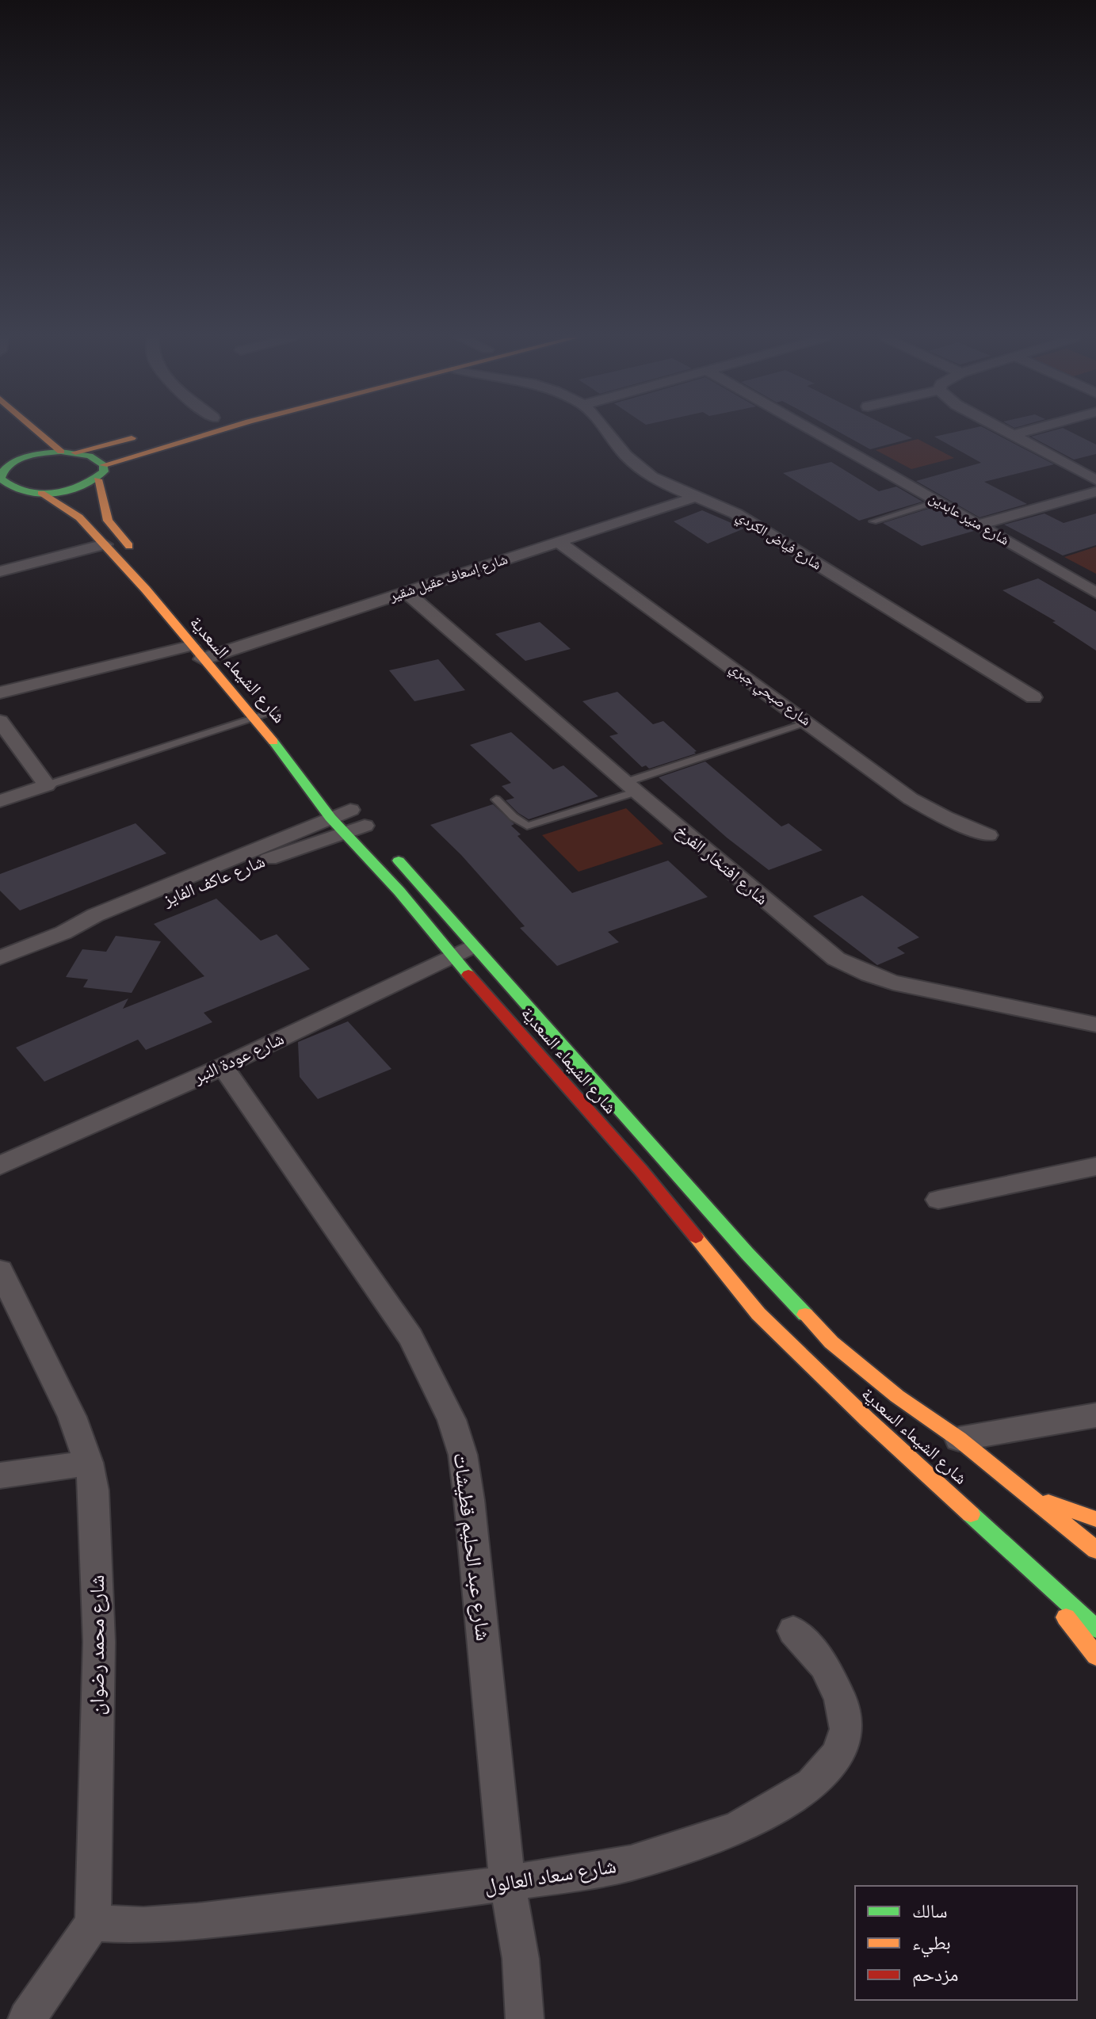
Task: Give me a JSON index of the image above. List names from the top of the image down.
{
  "streets": {
    "street": [
      "شارع منير عابدين",
      "شارع فياض الكردي",
      "شارع إسعاف عقيل شقير",
      "شارع الشيماء السعدية",
      "شارع صبحي جبري",
      "شارع افتخار الفرخ",
      "شارع عاكف الفايز",
      "شارع عودة النبر",
      "شارع عبد الحليم قطيشات",
      "شارع محمد رضوان",
      "شارع سعاد العالول"
    ]
  },
  "crossings": [
    ["شارع فياض الكردي", "شارع إسعاف عقيل شقير"],
    ["شارع إسعاف عقيل شقير", "شارع الشيماء السعدية"],
    ["شارع إسعاف عقيل شقير", "شارع صبحي جبري"],
    ["شارع إسعاف عقيل شقير", "شارع افتخار الفرخ"],
    ["شارع الشيماء السعدية", "شارع عاكف الفايز"],
    ["شارع الشيماء السعدية", "شارع عودة النبر"],
    ["شارع عودة النبر", "شارع عبد الحليم قطيشات"],
    ["شارع عبد الحليم قطيشات", "شارع سعاد العالول"],
    ["شارع محمد رضوان", "شارع سعاد العالول"]
  ],
  "legend": ["سالك", "بطيء", "مزدحم"]
}
